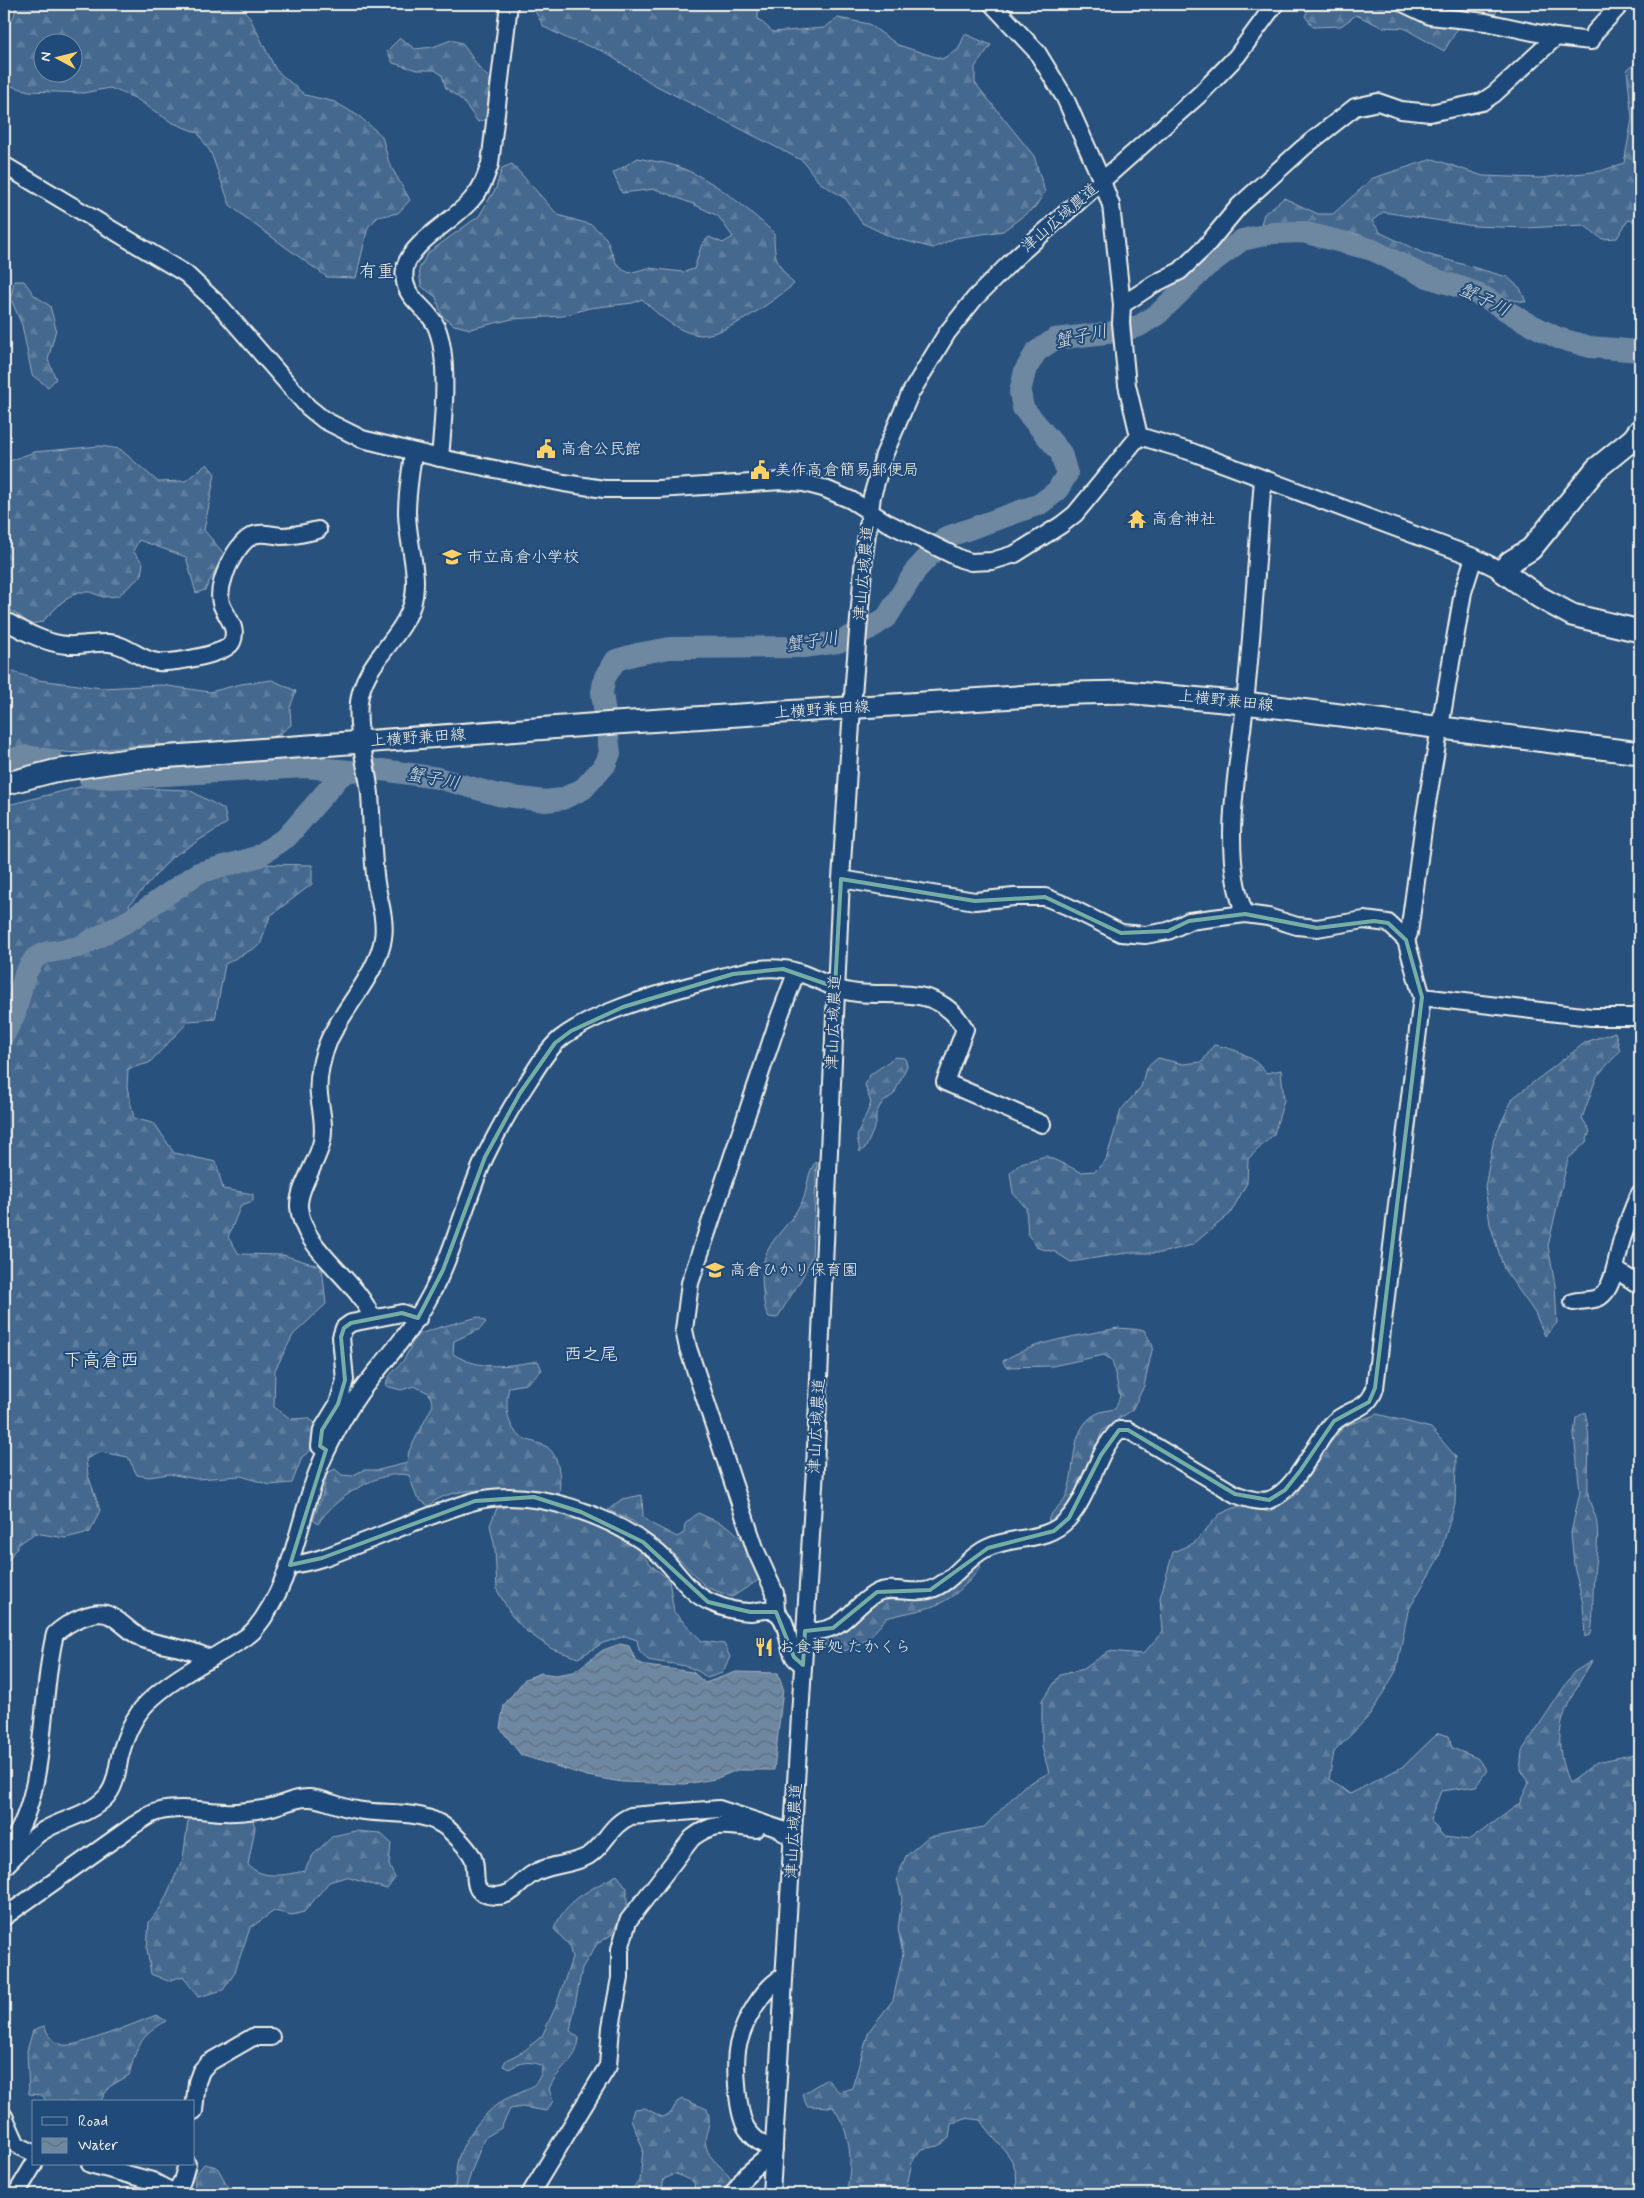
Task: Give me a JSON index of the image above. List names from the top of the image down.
{
  "streets": {
    "main road": ["上横野兼田線"],
    "street": ["津山広域農道"]
  },
  "crossings": [
    ["津山広域農道", "上横野兼田線"]
  ],
  "districts": ["有重", "西之尾", "下高倉西"],
  "water": ["蟹子川"],
  "places": {
    "public building": ["高倉公民館", "美作高倉簡易郵便局"],
    "temple": ["高倉神社"],
    "school or university": ["市立高倉小学校", "高倉ひかり保育園"],
    "restaurant": ["お食事処 たかくら"]
  },
  "legend": ["Road", "Water"],
  "north": "left"
}
